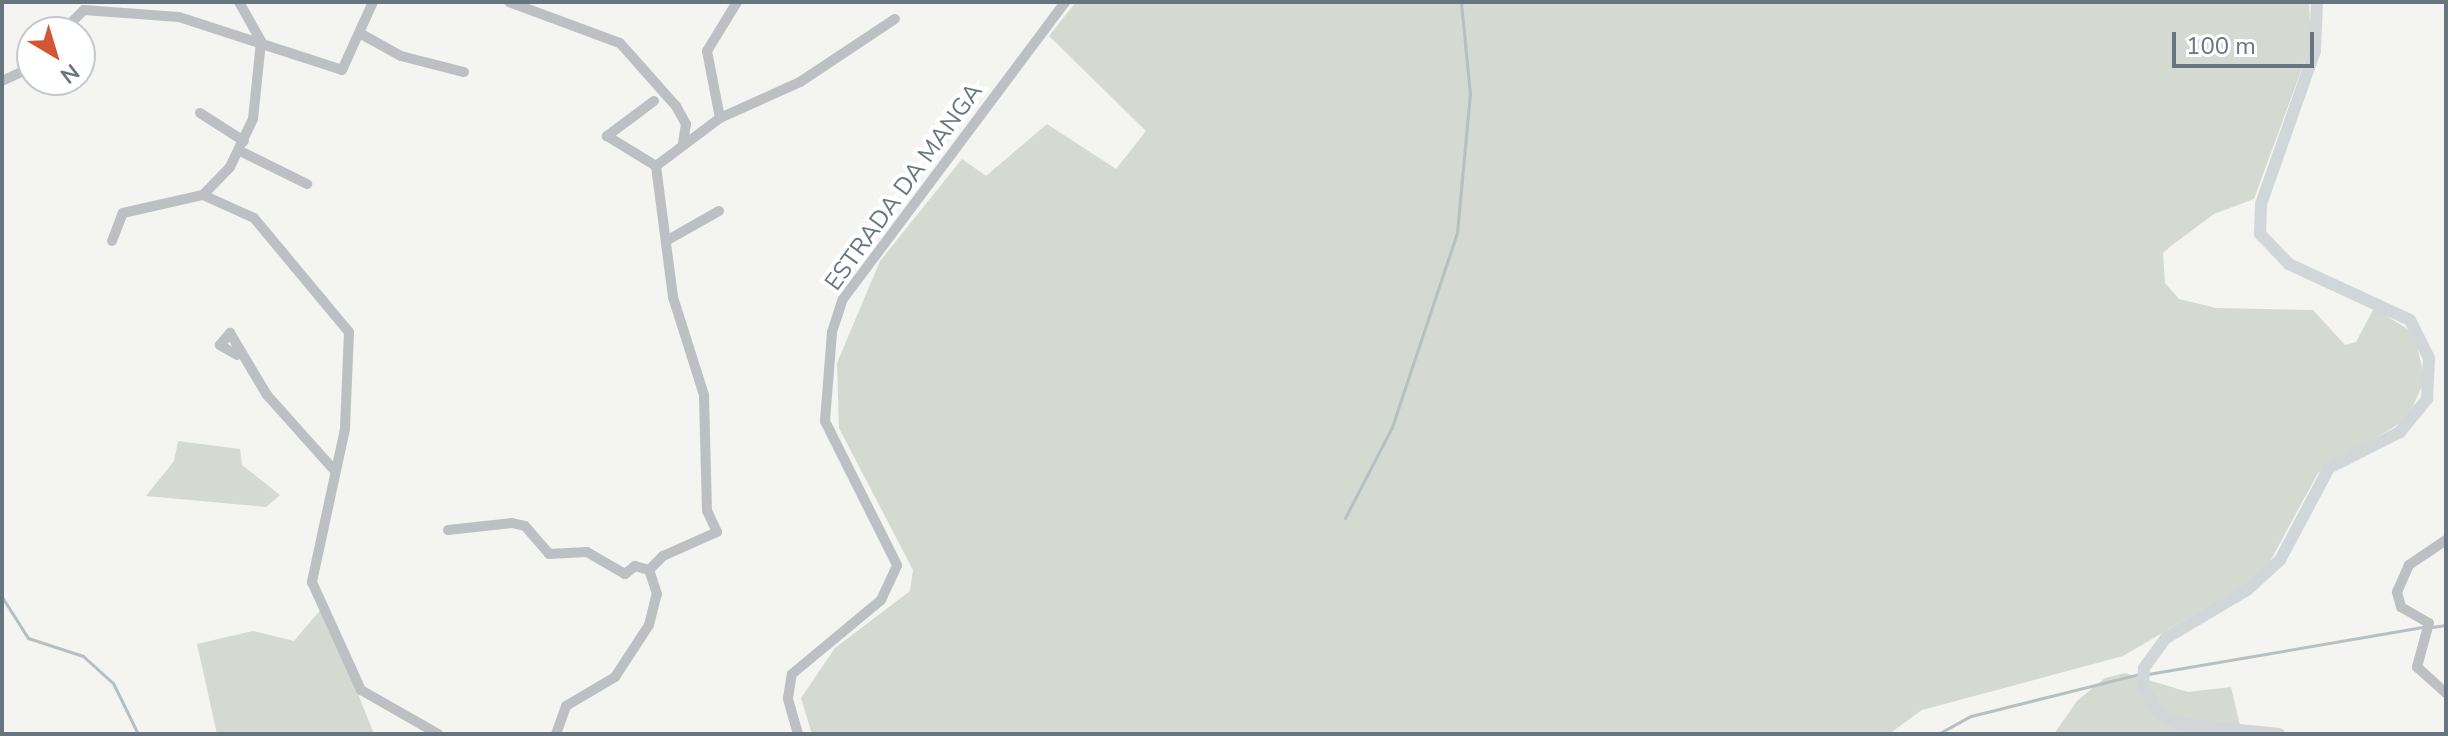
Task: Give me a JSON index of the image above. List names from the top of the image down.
{
  "streets": {
    "street": ["ESTRADA DA MANGA"]
  },
  "scale_bar": "100 m",
  "north": "bottom right"
}
